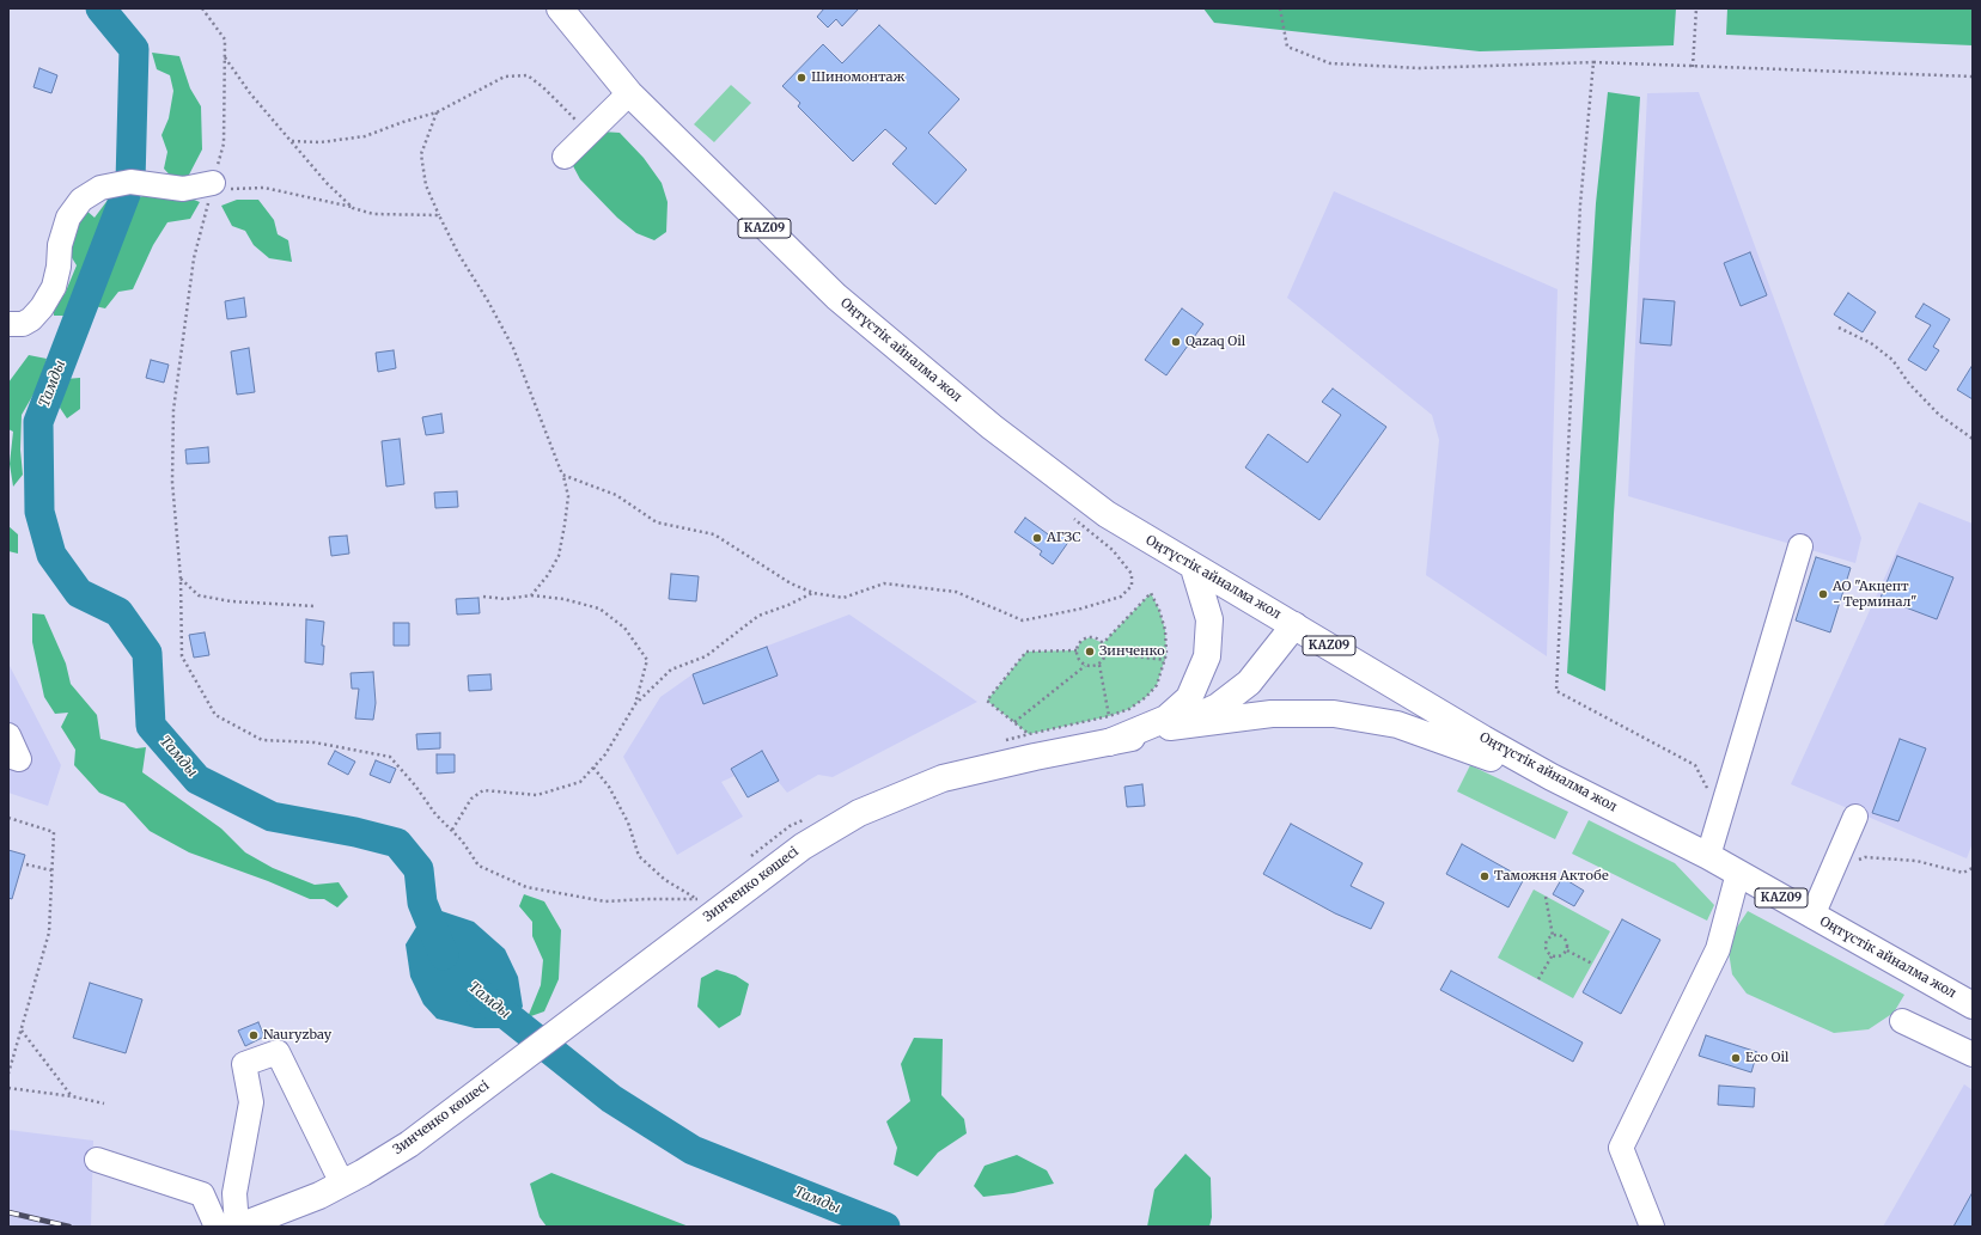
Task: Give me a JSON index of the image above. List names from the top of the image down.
{
  "streets": {
    "main road": ["KAZ09", "Оңтүстік айналма жол", "Зинченко көшесі"]
  },
  "crossings": [
    ["Оңтүстік айналма жол", "Зинченко көшесі"]
  ],
  "water": ["Тамды"],
  "places": [
    "Шиномонтаж",
    "Qazaq Oil",
    "АГЗС",
    "АО \"Акцепт - Терминал\"",
    "Зинченко",
    "Таможня Актобе",
    "Nauryzbay",
    "Eco Oil"
  ]
}
